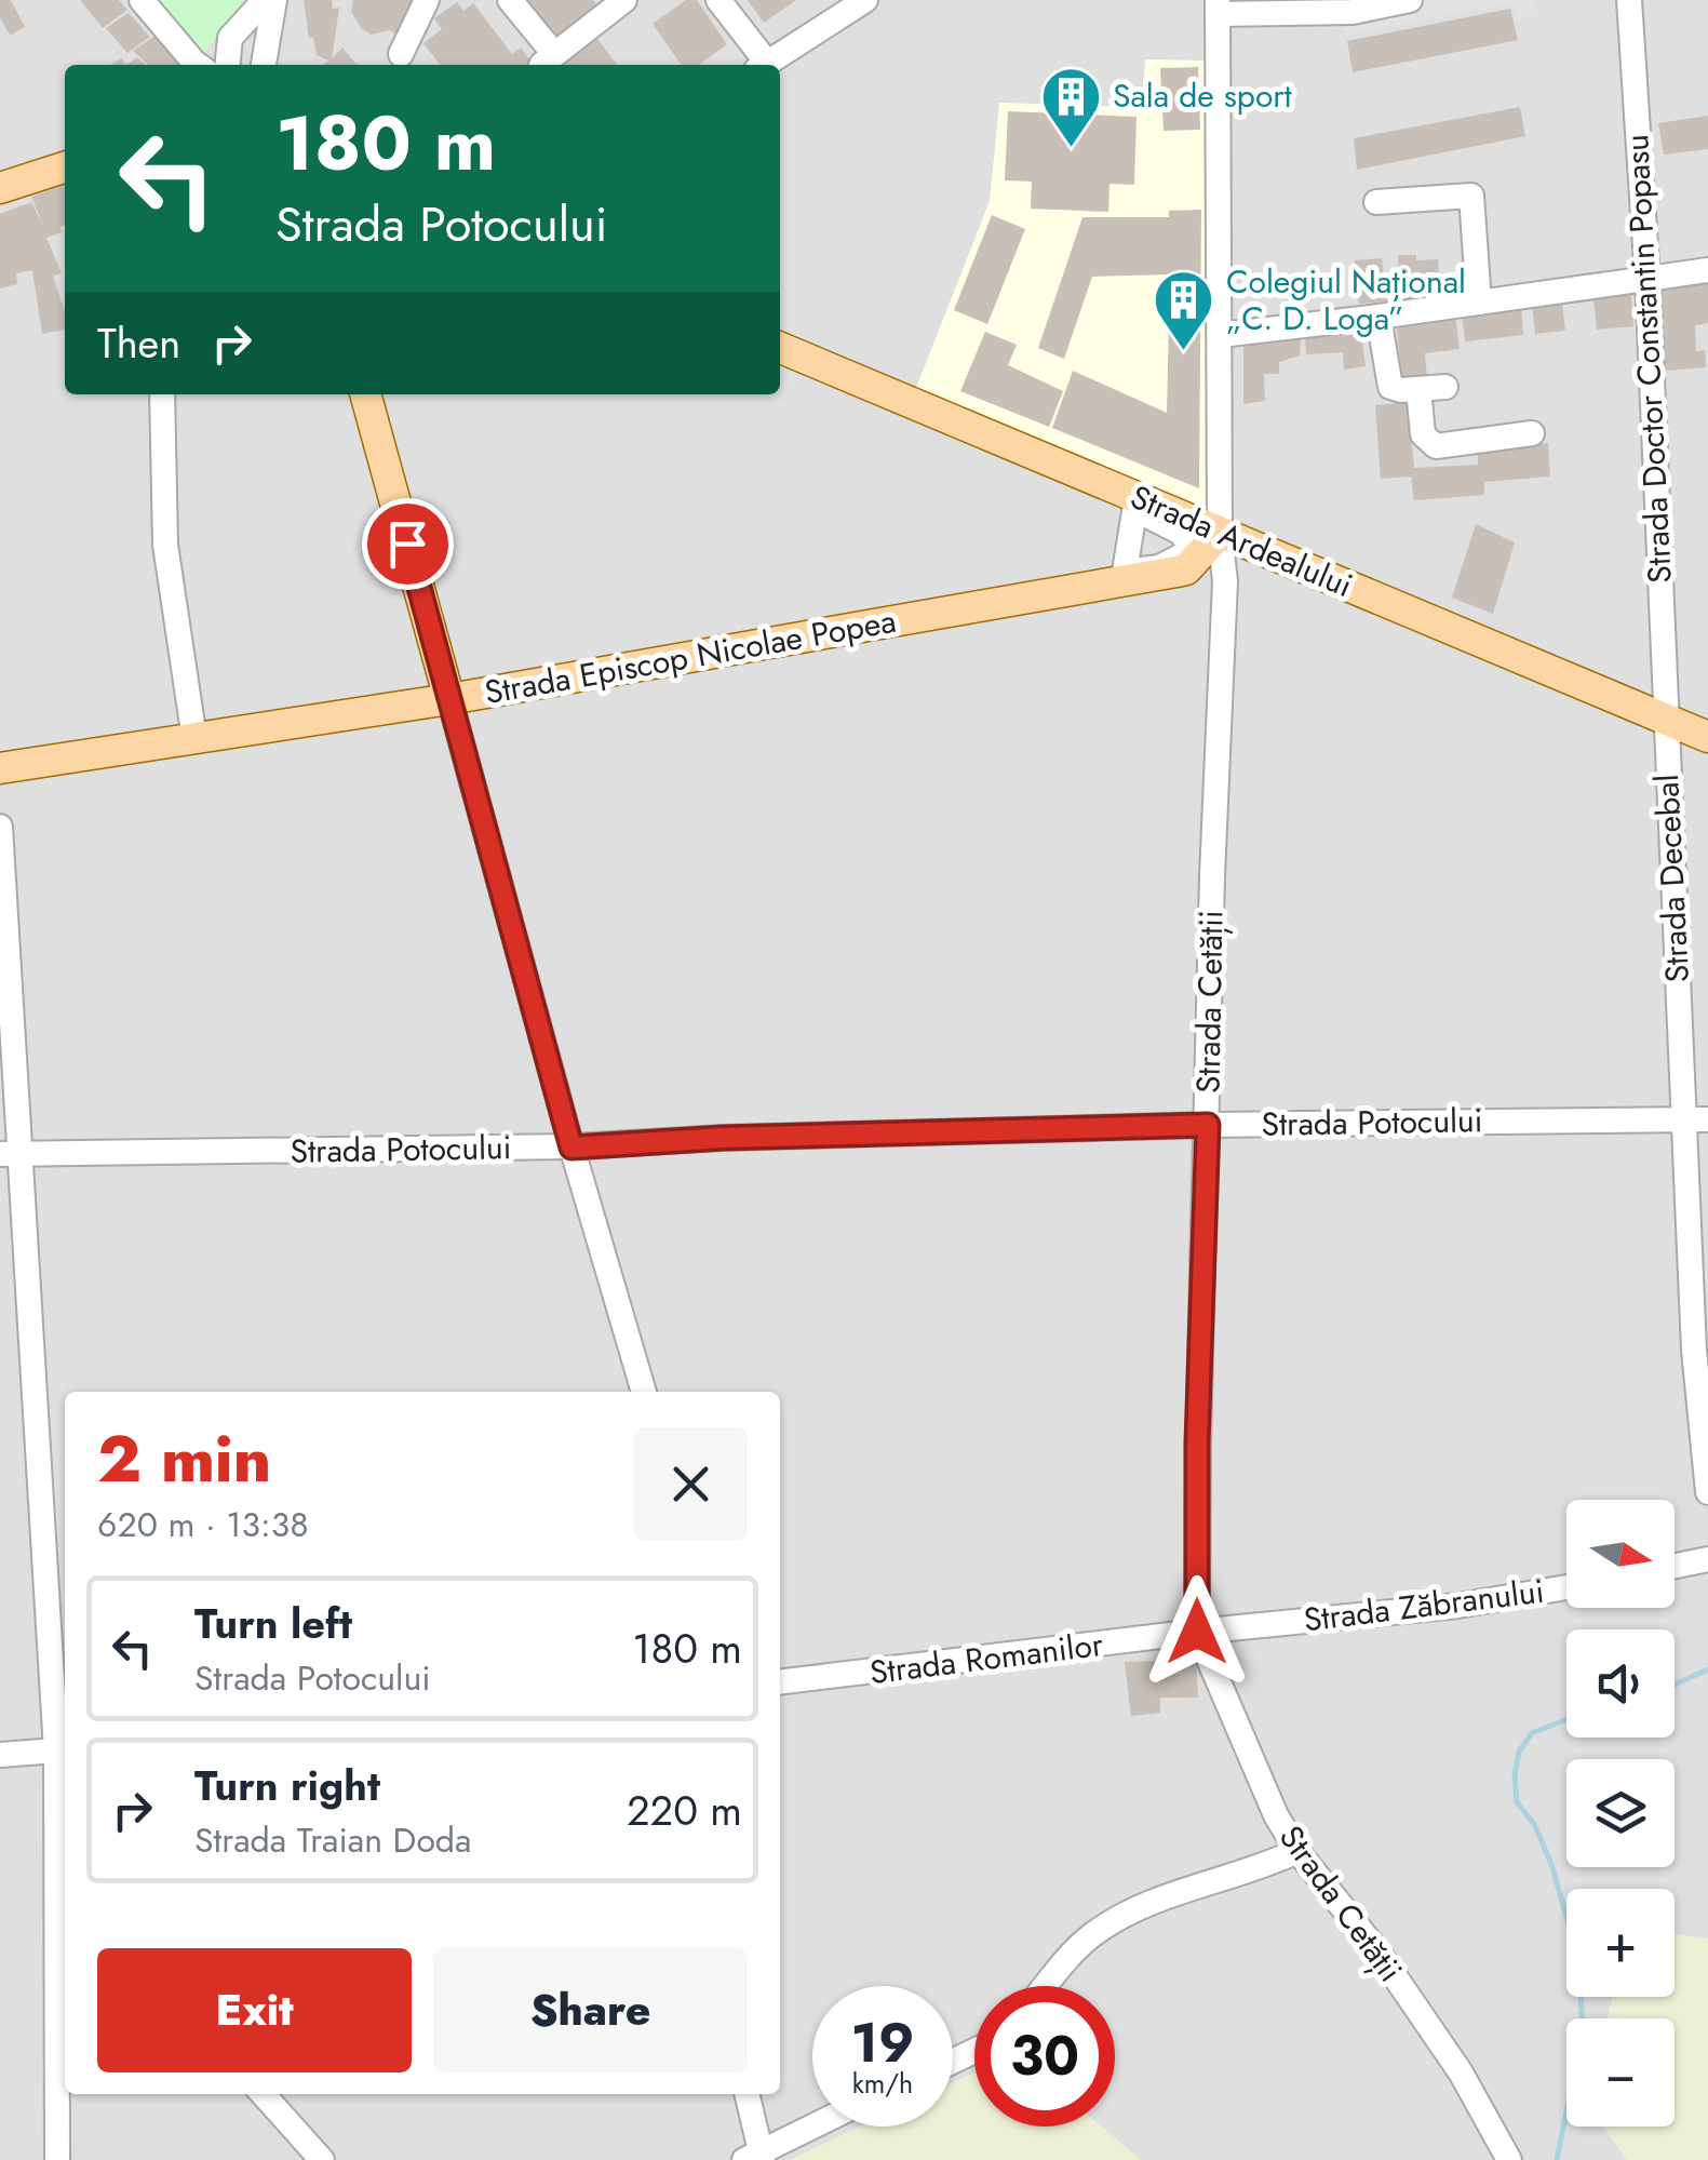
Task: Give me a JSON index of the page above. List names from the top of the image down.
{
  "streets": {
    "main road": ["Strada Ardealului", "Strada Episcop Nicolae Popea"],
    "street": [
      "Strada Doctor Constantin Popasu",
      "Strada Decebal",
      "Strada Cetății",
      "Strada Potocului",
      "Strada Zăbranului",
      "Strada Romanilor"
    ]
  },
  "crossings": [
    ["Strada Doctor Constantin Popasu", "Strada Ardealului"],
    ["Strada Doctor Constantin Popasu", "Strada Decebal"],
    ["Strada Ardealului", "Strada Episcop Nicolae Popea"],
    ["Strada Ardealului", "Strada Decebal"],
    ["Strada Ardealului", "Strada Cetății"],
    ["Strada Episcop Nicolae Popea", "Strada Cetății"],
    ["Strada Decebal", "Strada Potocului"],
    ["Strada Cetății", "Strada Potocului"],
    ["Strada Cetății", "Strada Zăbranului"],
    ["Strada Cetății", "Strada Romanilor"],
    ["Strada Zăbranului", "Strada Romanilor"]
  ],
  "places": {
    "building": ["Sala de sport", "Colegiul Național „C. D. Loga”"]
  },
  "north": "right",
  "page": {
    "turn": ["180 m", "Strada Potocului"],
    "then": "Then",
    "heading": ["2 min", "620 m · 13:38"],
    "map_buttons": ["+", "−"],
    "list": [
      {
        "name": "Turn left",
        "note": "Strada Potocului",
        "value": "180 m"
      },
      {
        "name": "Turn right",
        "note": "Strada Traian Doda",
        "value": "220 m"
      }
    ],
    "buttons": ["Exit", "Share"],
    "speed": "19 km/h",
    "limit": "30"
  }
}
